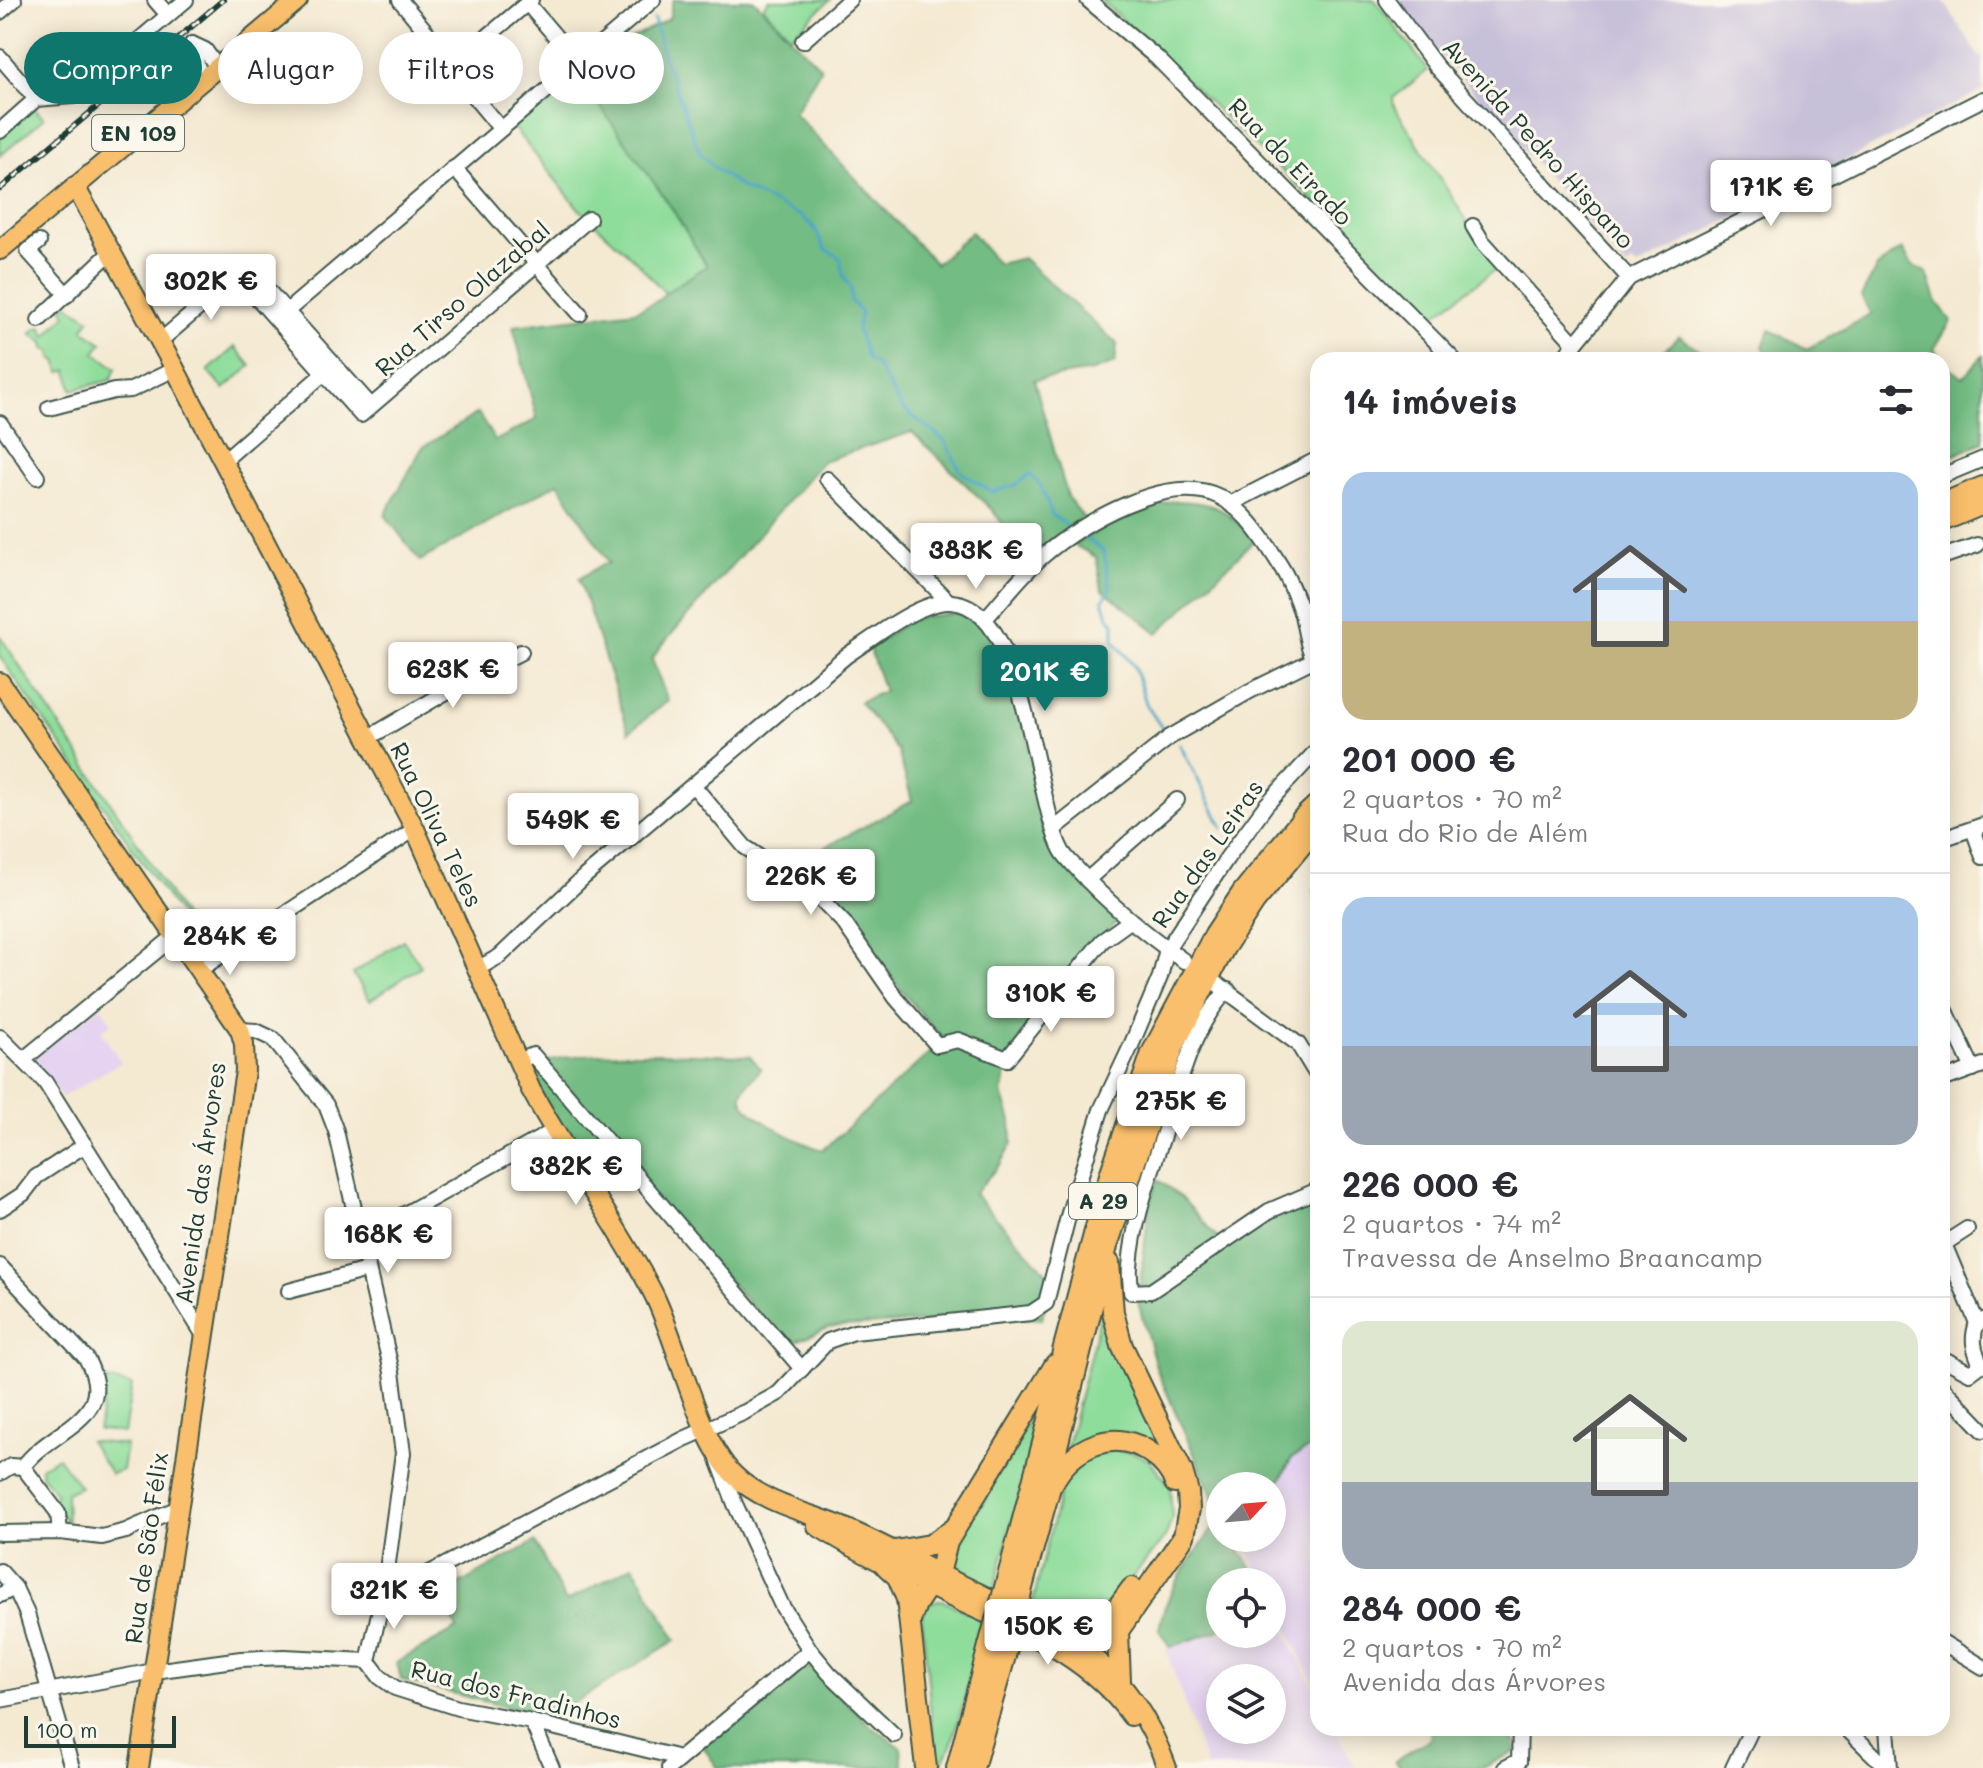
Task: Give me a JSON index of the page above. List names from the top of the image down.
{
  "streets": {
    "highway": ["A 29"],
    "main road": [
      "EN 109",
      "Rua Oliva Teles",
      "Avenida das Árvores",
      "Rua de São Félix"
    ],
    "street": [
      "Avenida Pedro Hispano",
      "Rua do Eirado",
      "Rua Tirso Olazabal",
      "Rua das Leiras",
      "Rua dos Fradinhos"
    ]
  },
  "crossings": [
    ["EN 109", "Rua Oliva Teles"],
    ["Rua Oliva Teles", "Rua das Leiras"],
    ["Avenida das Árvores", "Rua de São Félix"]
  ],
  "scale_bar": "100 m",
  "north": "top right",
  "page": {
    "chip": [
      "Comprar",
      "Alugar",
      "Filtros",
      "Novo"
    ],
    "price": [
      "171K €",
      "302K €",
      "383K €",
      "623K €",
      "201K €",
      "549K €",
      "226K €",
      "284K €",
      "310K €",
      "275K €",
      "382K €",
      "168K €",
      "321K €",
      "150K €"
    ],
    "heading": "14 imóveis",
    "list": [
      {
        "name": "201 000 €",
        "note": "2 quartos · 70 m² · Rua do Rio de Além"
      },
      {
        "name": "226 000 €",
        "note": "2 quartos · 74 m² · Travessa de Anselmo Braancamp"
      },
      {
        "name": "284 000 €",
        "note": "2 quartos · 70 m² · Avenida das Árvores"
      }
    ],
    "scale": "100 m"
  }
}
